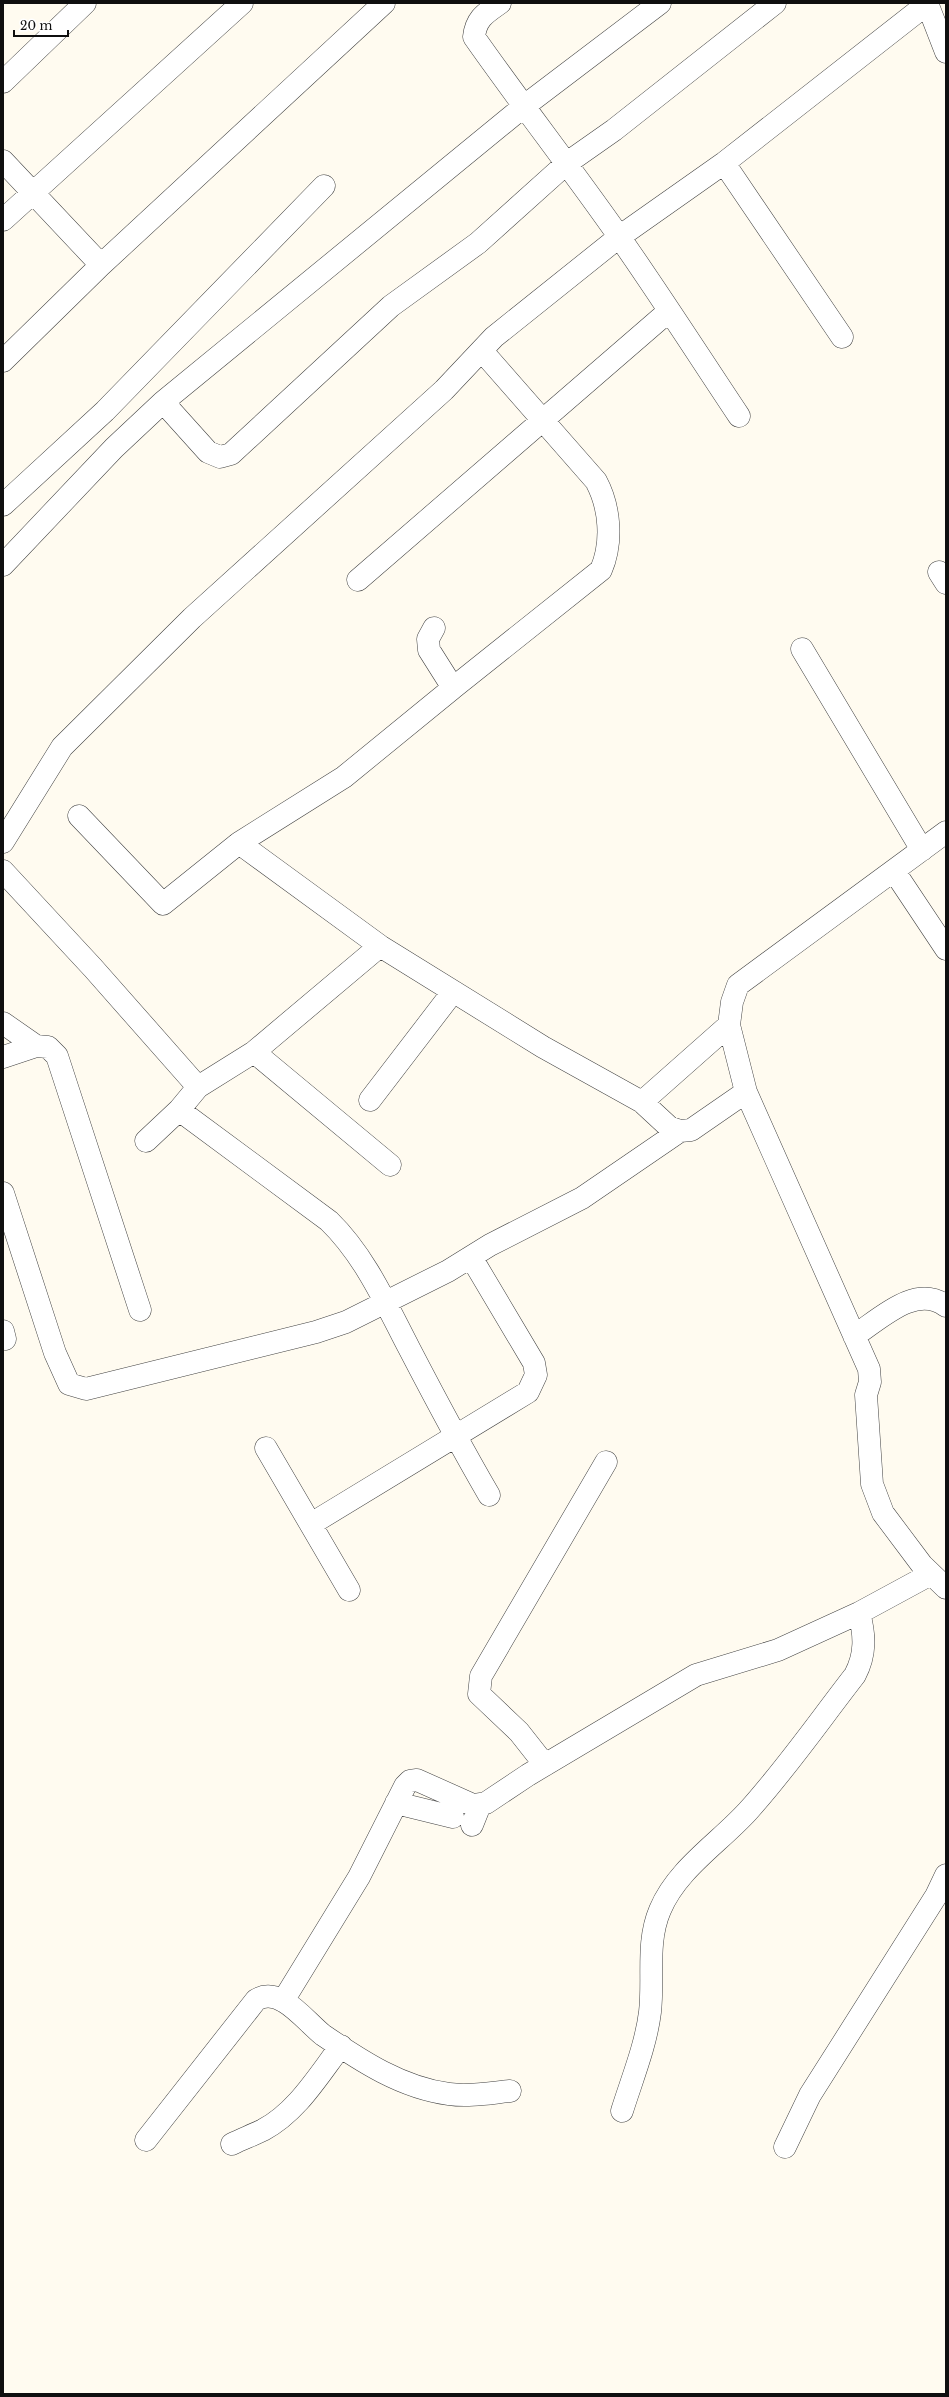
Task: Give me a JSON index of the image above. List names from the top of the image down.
{
  "scale_bar": "20 m"
}
